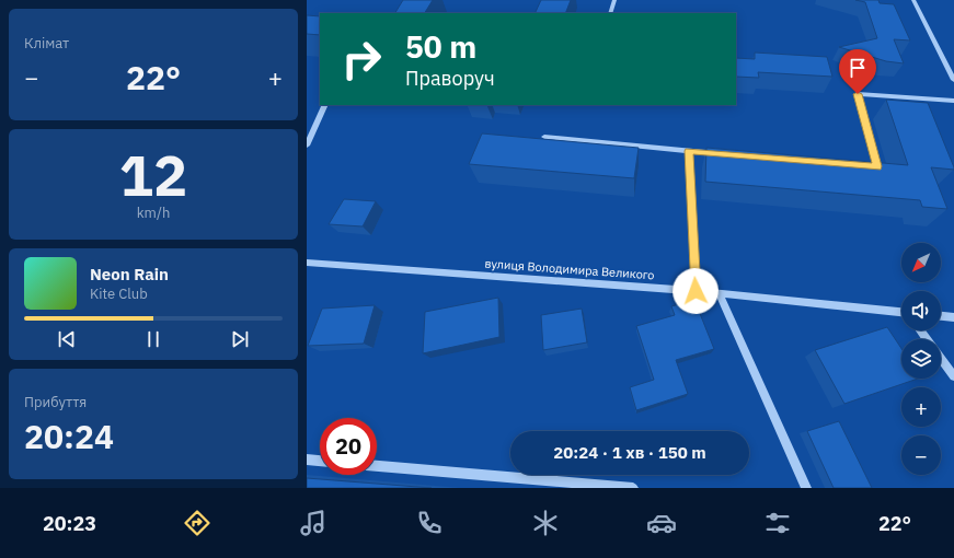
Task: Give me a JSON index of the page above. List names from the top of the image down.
{
  "streets": {
    "street": ["вулиця Володимира Великого"]
  },
  "north": "bottom left",
  "page": {
    "tile": [
      "Клімат",
      ["12", "km/h"],
      ["Прибуття", "20:24"]
    ],
    "turn": ["50 m", "Праворуч"],
    "heat": ["−", "22°", "+"],
    "map_buttons": ["+", "−"],
    "song": ["Neon Rain", "Kite Club"],
    "limit": "20",
    "trip": "20:24 · 1 хв · 150 m",
    "tabs": ["20:23", "22°"]
  }
}
